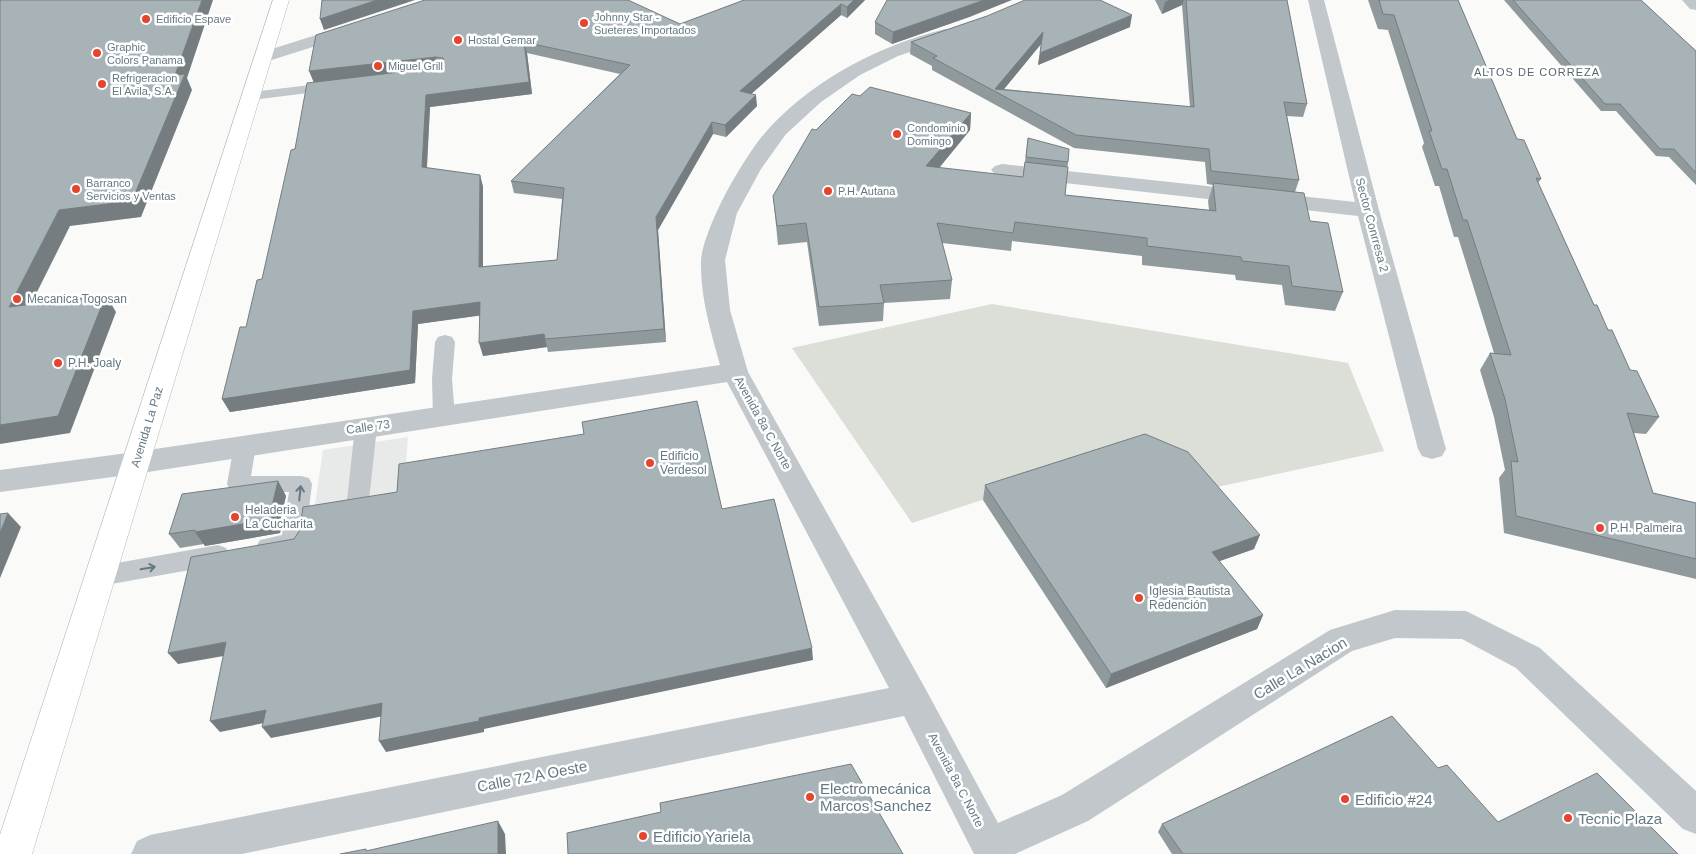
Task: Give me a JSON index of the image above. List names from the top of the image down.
{
  "streets": {
    "main road": ["Avenida La Paz"],
    "street": [
      "Sector Conrresa 2",
      "Avenida 8a C Norte",
      "Calle 73",
      "Calle La Nacion",
      "Calle 72 A Oeste"
    ]
  },
  "crossings": [
    ["Avenida 8a C Norte", "Calle 73"],
    ["Avenida 8a C Norte", "Calle La Nacion"],
    ["Avenida 8a C Norte", "Calle 72 A Oeste"],
    ["Avenida La Paz", "Calle 73"]
  ],
  "districts": ["ALTOS DE CORREZA"],
  "places": [
    "Edificio Espave",
    "Johnny Star - Sueteres Importados",
    "Hostal Gemar",
    "Graphic Colors Panama",
    "Miguel Grill",
    "Refrigeracion El Avila, S.A.",
    "Condominio Domingo",
    "Barranco Servicios y Ventas",
    "P.H. Autana",
    "Mecanica Togosan",
    "P.H. Joaly",
    "Edificio Verdesol",
    "Heladeria La Cucharita",
    "P.H. Palmeira",
    "Iglesia Bautista Redención",
    "Electromecánica Marcos Sanchez",
    "Edificio #24",
    "Tecnic Plaza",
    "Edificio Yariela"
  ]
}
